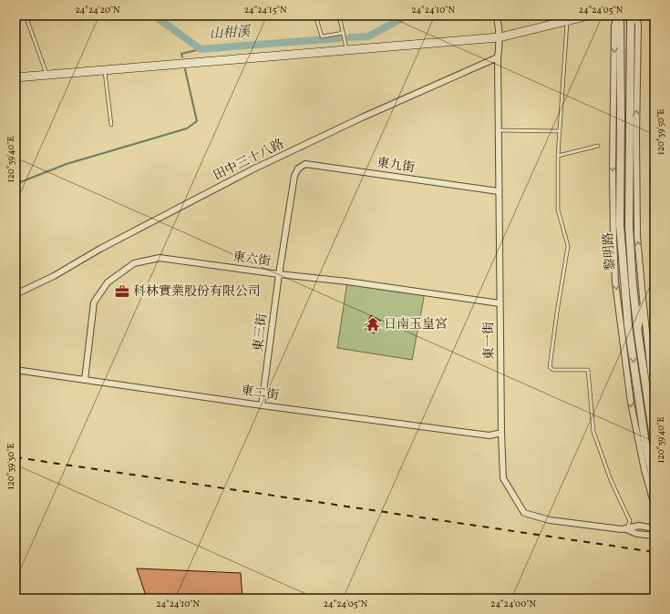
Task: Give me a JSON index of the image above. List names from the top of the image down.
{
  "streets": {
    "street": [
      "田中三十八路",
      "東九街",
      "黎明路",
      "東六街",
      "東三街",
      "東一街",
      "東二街"
    ]
  },
  "crossings": [
    ["田中三十八路", "東一街"],
    ["東九街", "東三街"],
    ["東九街", "東一街"],
    ["東六街", "東三街"],
    ["東六街", "東一街"],
    ["東六街", "東二街"],
    ["東三街", "東二街"],
    ["東一街", "東二街"]
  ],
  "water": ["山柑溪"],
  "places": {
    "office": ["科林實業股份有限公司"],
    "temple": ["日南玉皇宮"]
  },
  "coordinates": [
    "24°24'20\"N",
    "24°24'15\"N",
    "24°24'10\"N",
    "24°24'05\"N",
    "120°39'50\"E",
    "120°39'40\"E",
    "120°39'30\"E",
    "24°24'00\"N"
  ]
}
